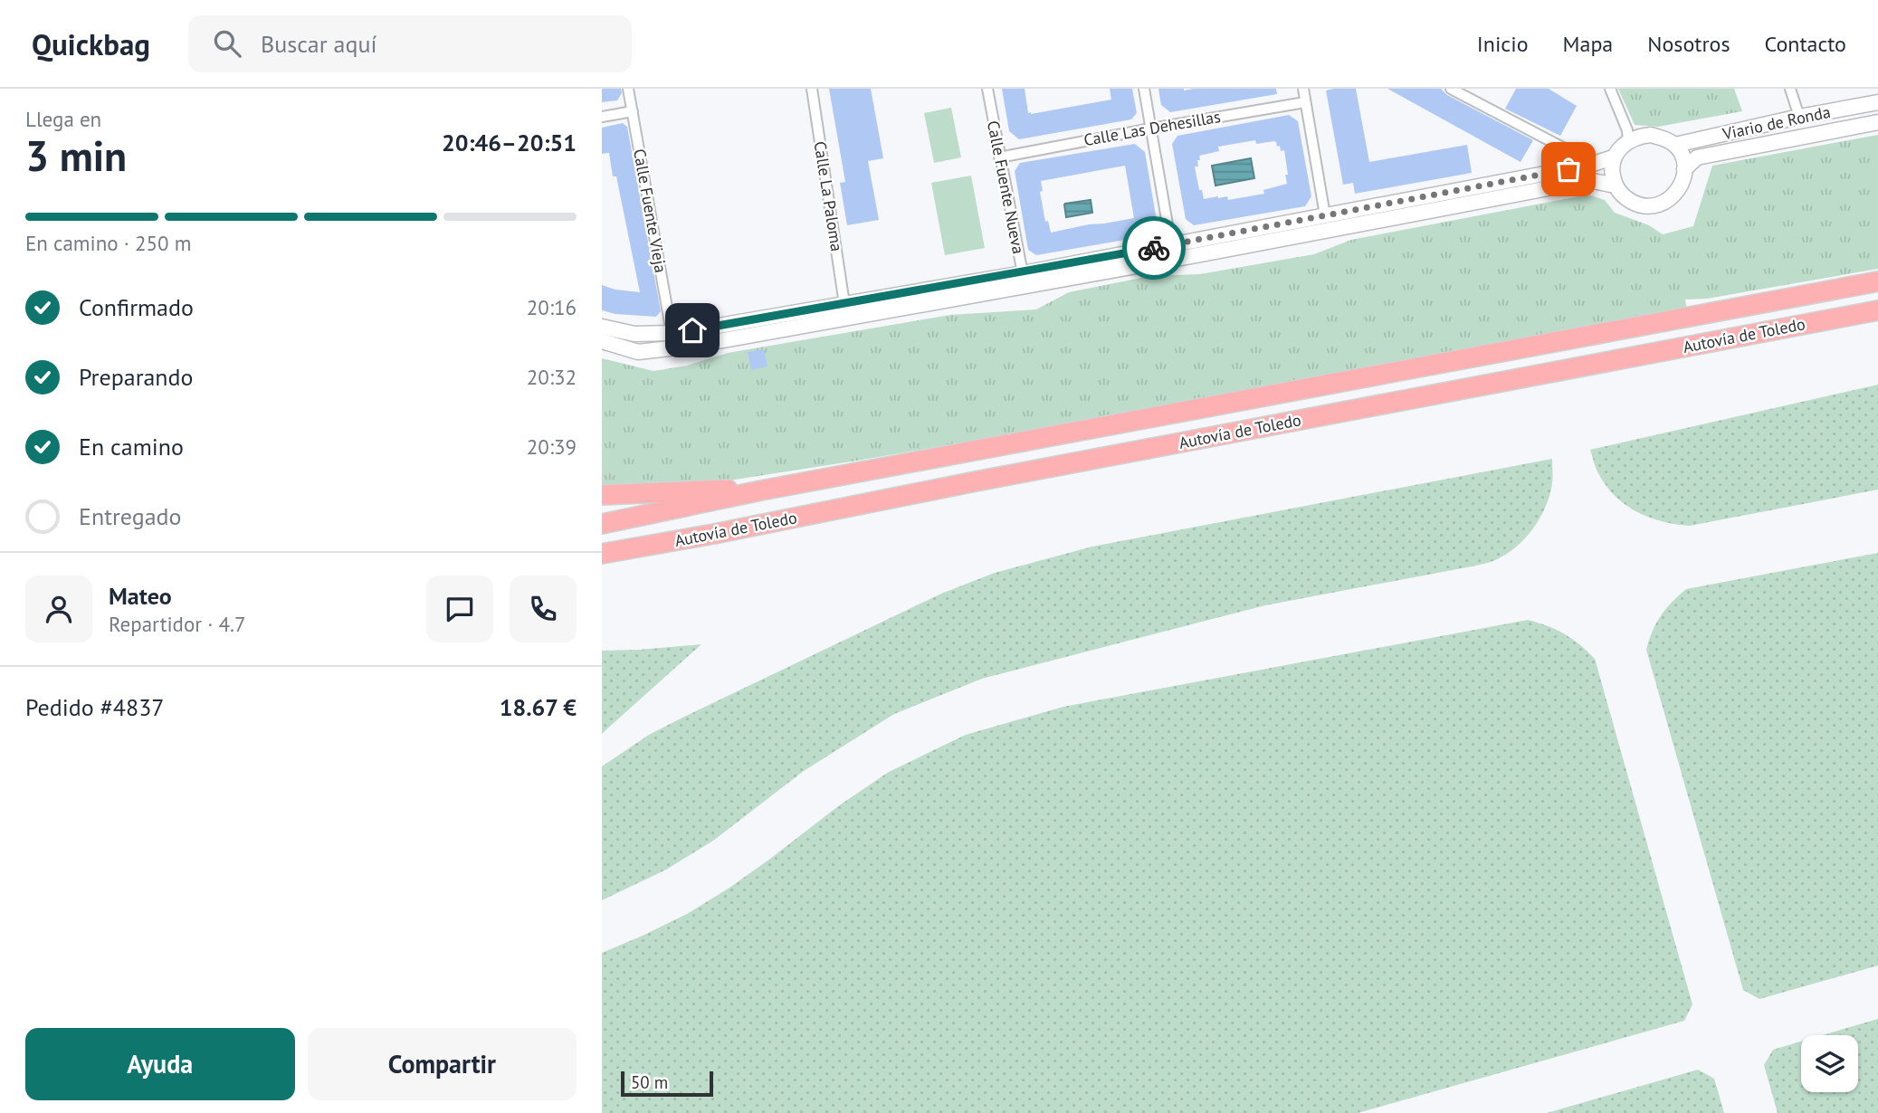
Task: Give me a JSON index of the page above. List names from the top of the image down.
{
  "streets": {
    "highway": ["Autovía de Toledo"],
    "main road": ["Viario de Ronda"],
    "street": [
      "Calle Las Dehesillas",
      "Calle Fuente Nueva",
      "Calle La Paloma",
      "Calle Fuente Vieja"
    ]
  },
  "crossings": [
    ["Calle Las Dehesillas", "Calle Fuente Nueva"]
  ],
  "scale_bar": "50 m",
  "page": {
    "header": "Quickbag",
    "search": "Buscar aquí",
    "nav": [
      "Inicio",
      "Mapa",
      "Nosotros",
      "Contacto"
    ],
    "heading": ["3 min", "Llega en", "20:46–20:51"],
    "panel": [
      "Mateo",
      "Repartidor · 4.7",
      "Pedido #4837",
      "18.67 €"
    ],
    "bar": "En camino · 250 m",
    "list": [
      ["Confirmado", "20:16"],
      ["Preparando", "20:32"],
      ["En camino", "20:39"],
      "Entregado"
    ],
    "buttons": ["Ayuda", "Compartir"],
    "scale": "50 m"
  }
}
